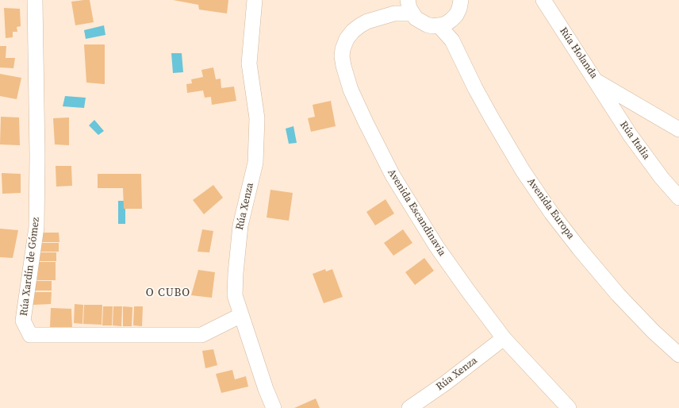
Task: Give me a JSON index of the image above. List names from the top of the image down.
{
  "streets": {
    "street": [
      "Rúa Holanda",
      "Rúa Italia",
      "Rúa Xenza",
      "Avenida Europa",
      "Avenida Escandinavia",
      "Rúa Xardín de Gómez"
    ]
  },
  "crossings": [
    ["Rúa Holanda", "Rúa Italia"],
    ["Rúa Xenza", "Avenida Escandinavia"],
    ["Rúa Xenza", "Rúa Xardín de Gómez"]
  ],
  "districts": ["O CUBO"]
}
